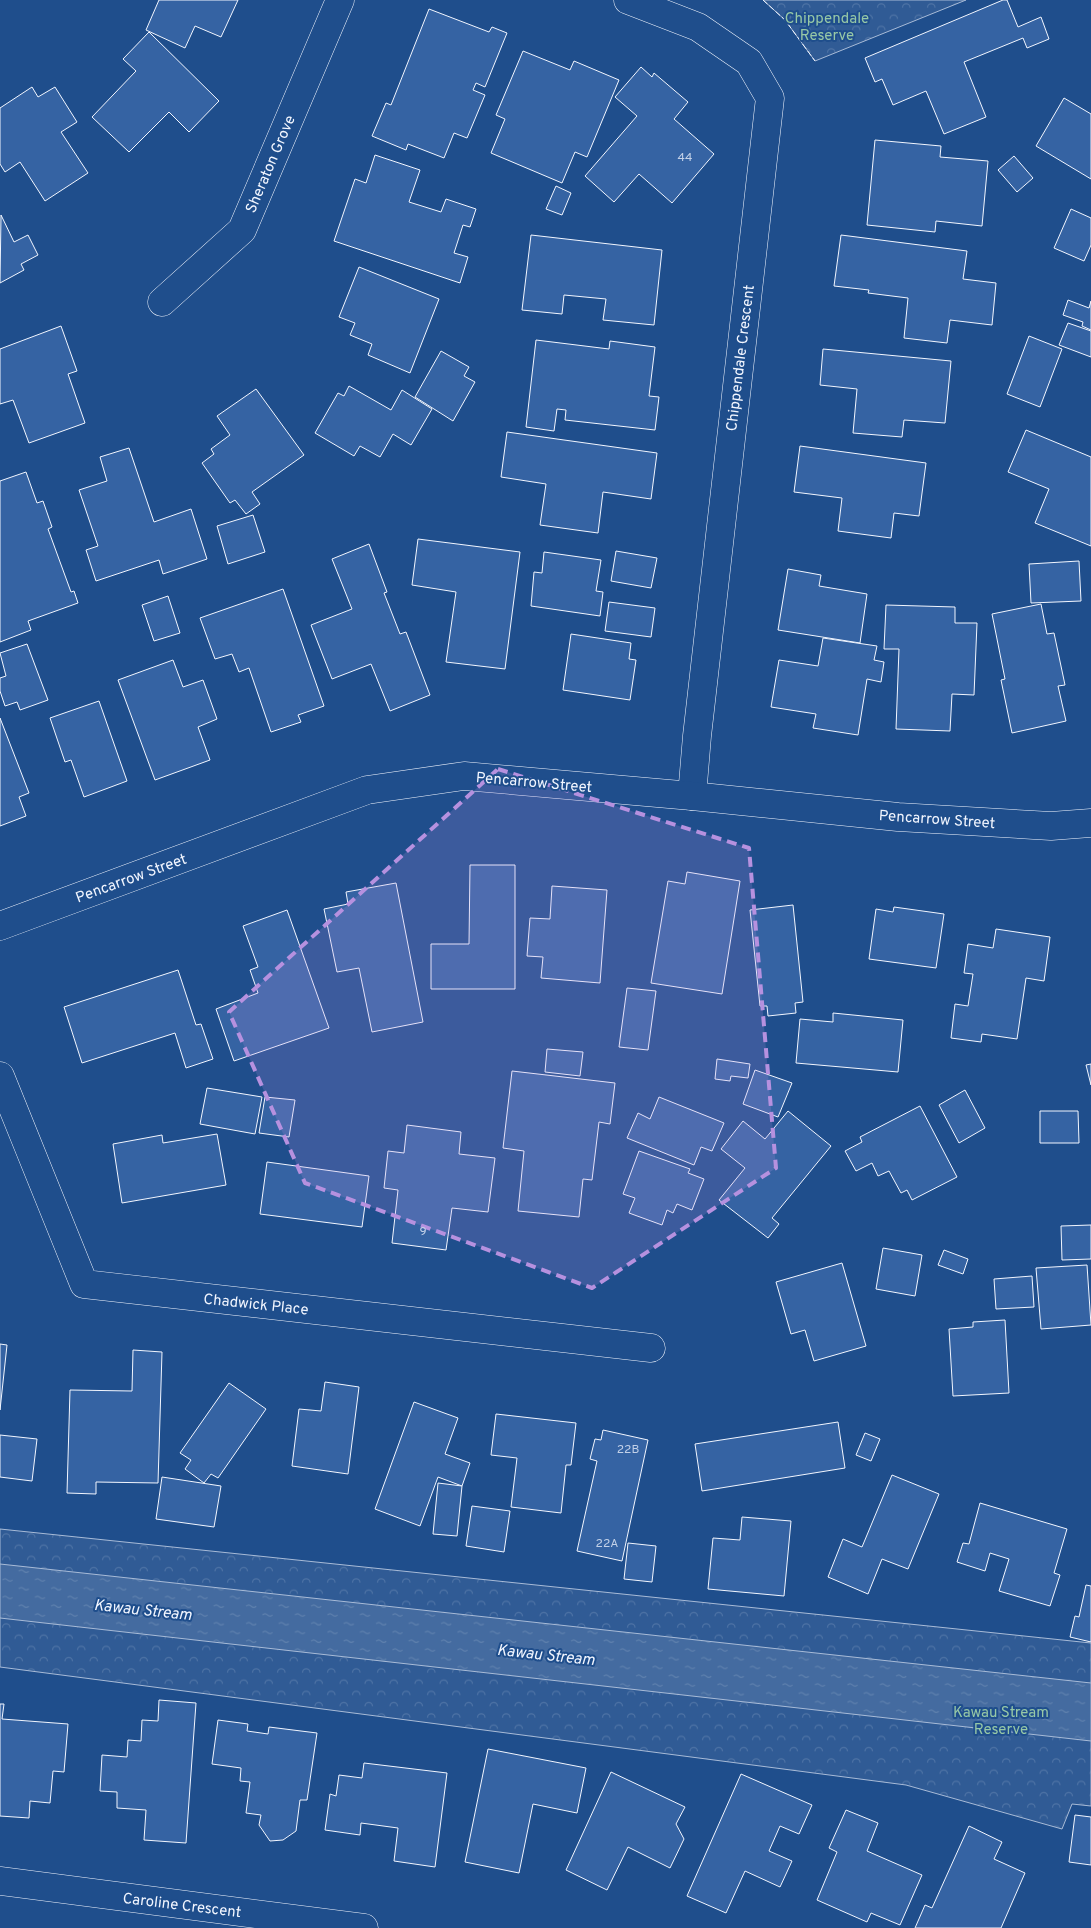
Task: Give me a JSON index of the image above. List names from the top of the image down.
{
  "streets": {
    "street": [
      "Sheraton Grove",
      "Chippendale Crescent",
      "Pencarrow Street",
      "Chadwick Place",
      "Caroline Crescent"
    ]
  },
  "crossings": [
    ["Chippendale Crescent", "Pencarrow Street"]
  ],
  "water": ["Kawau Stream"],
  "parks": ["Chippendale Reserve", "Kawau Stream Reserve"],
  "house_numbers": [
    "44",
    "9",
    "22B",
    "22A"
  ]
}
